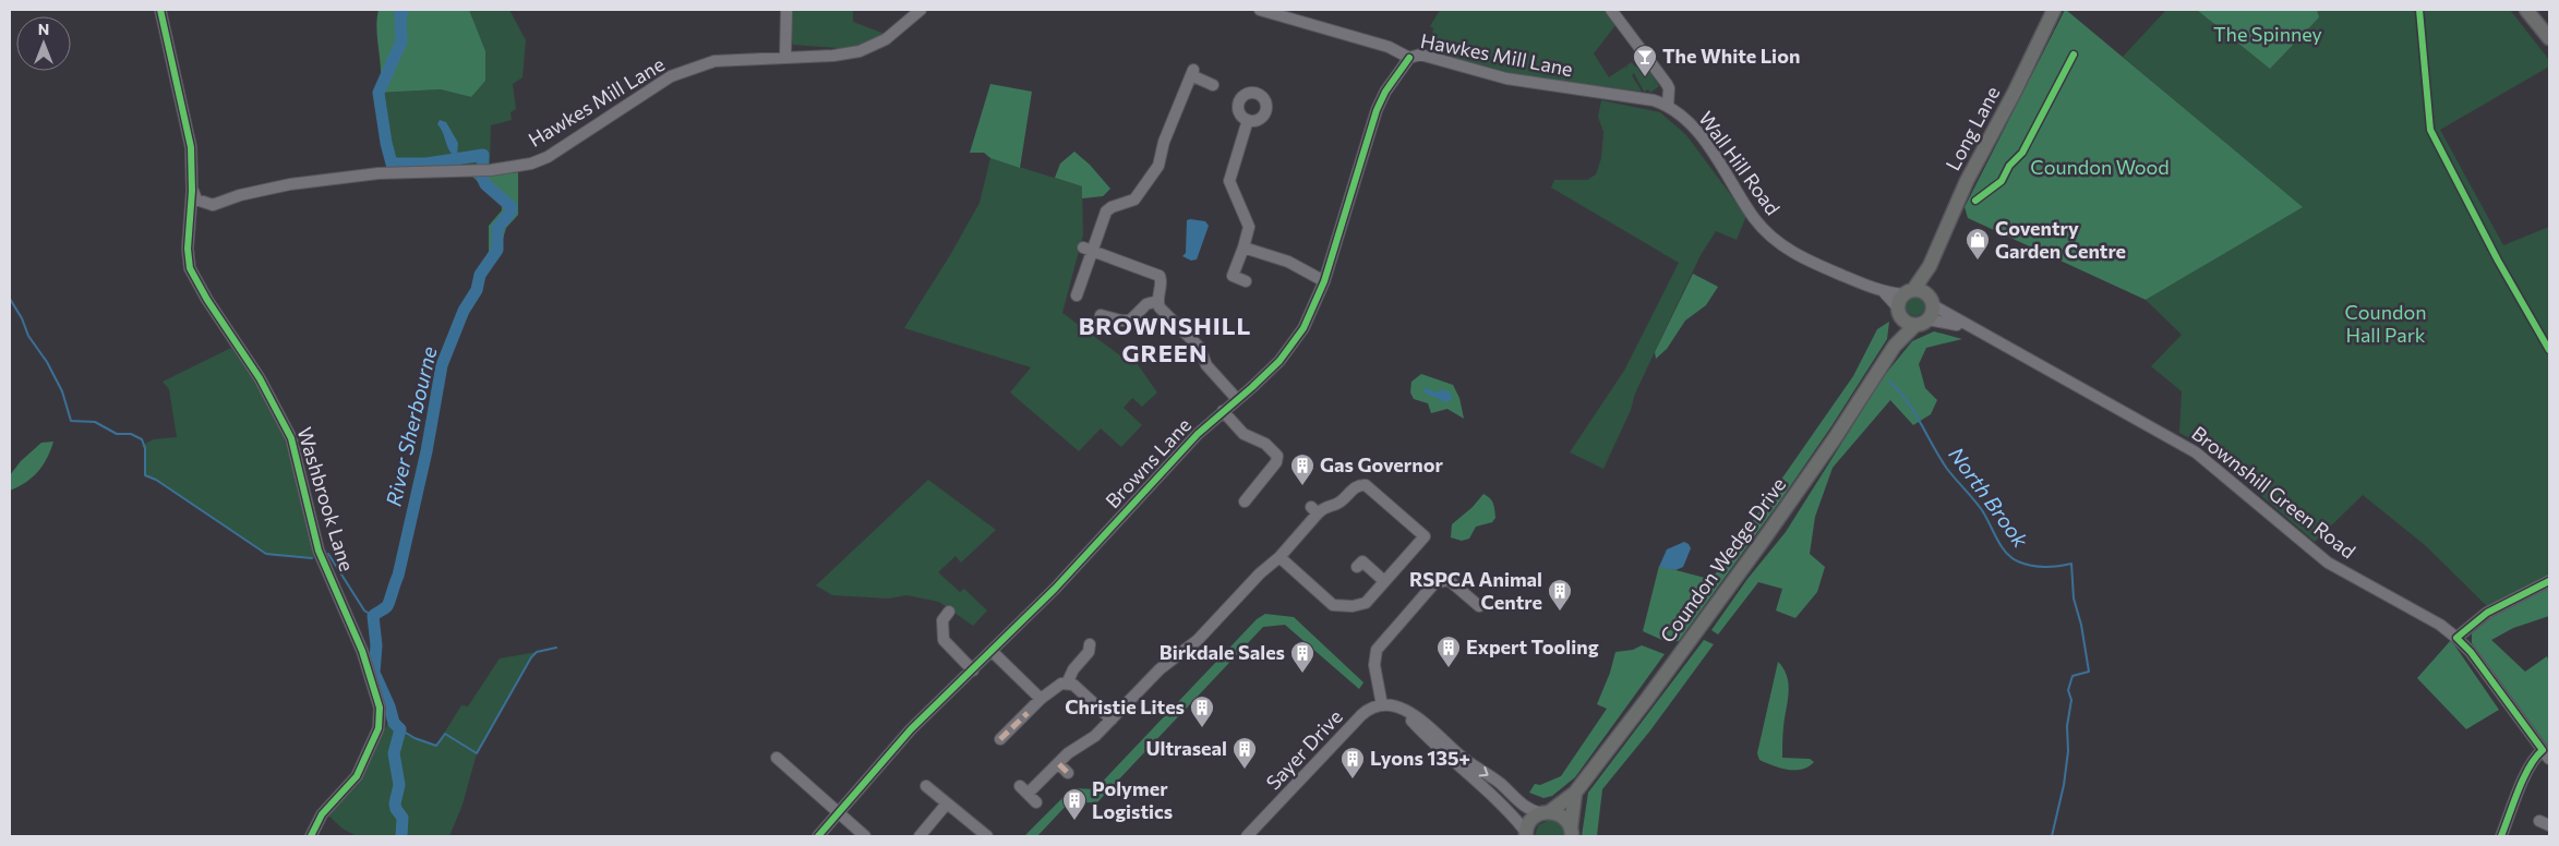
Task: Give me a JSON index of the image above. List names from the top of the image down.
{
  "streets": {
    "main road": ["Long Lane", "Coundon Wedge Drive"],
    "street": [
      "Hawkes Mill Lane",
      "Wall Hill Road",
      "Browns Lane",
      "Brownshill Green Road",
      "Washbrook Lane",
      "Sayer Drive"
    ]
  },
  "crossings": [
    ["Hawkes Mill Lane", "Wall Hill Road"],
    ["Hawkes Mill Lane", "Browns Lane"],
    ["Hawkes Mill Lane", "Washbrook Lane"],
    ["Long Lane", "Wall Hill Road"],
    ["Long Lane", "Brownshill Green Road"],
    ["Long Lane", "Coundon Wedge Drive"],
    ["Wall Hill Road", "Coundon Wedge Drive"]
  ],
  "districts": ["BROWNSHILL GREEN"],
  "water": ["River Sherbourne", "North Brook"],
  "parks": ["The Spinney", "Coundon Wood", "Coundon Hall Park"],
  "places": {
    "bar": ["The White Lion"],
    "shop": ["Coventry Garden Centre"],
    "building": [
      "Gas Governor",
      "RSPCA Animal Centre",
      "Expert Tooling",
      "Birkdale Sales",
      "Christie Lites",
      "Ultraseal",
      "Lyons 135+",
      "Polymer Logistics"
    ]
  },
  "north": "top"
}
